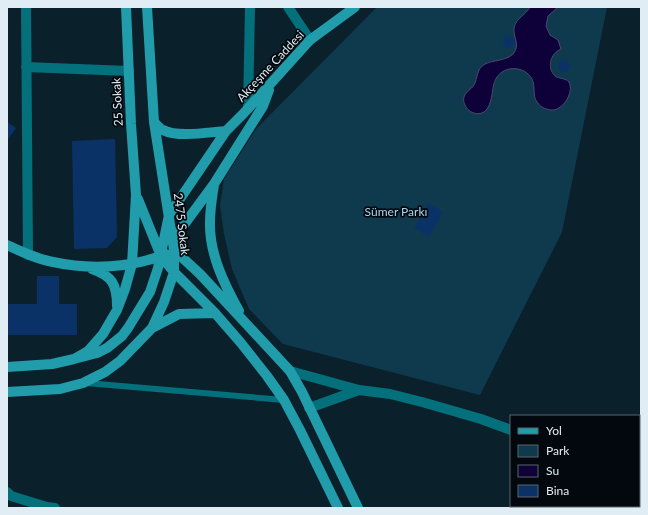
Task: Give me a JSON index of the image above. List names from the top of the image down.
{
  "streets": {
    "main road": ["Akçeşme Caddesi", "25 Sokak", "2475 Sokak"]
  },
  "crossings": [
    ["Akçeşme Caddesi", "2475 Sokak"]
  ],
  "parks": ["Sümer Parkı"],
  "legend": [
    "Yol",
    "Park",
    "Su",
    "Bina"
  ]
}
